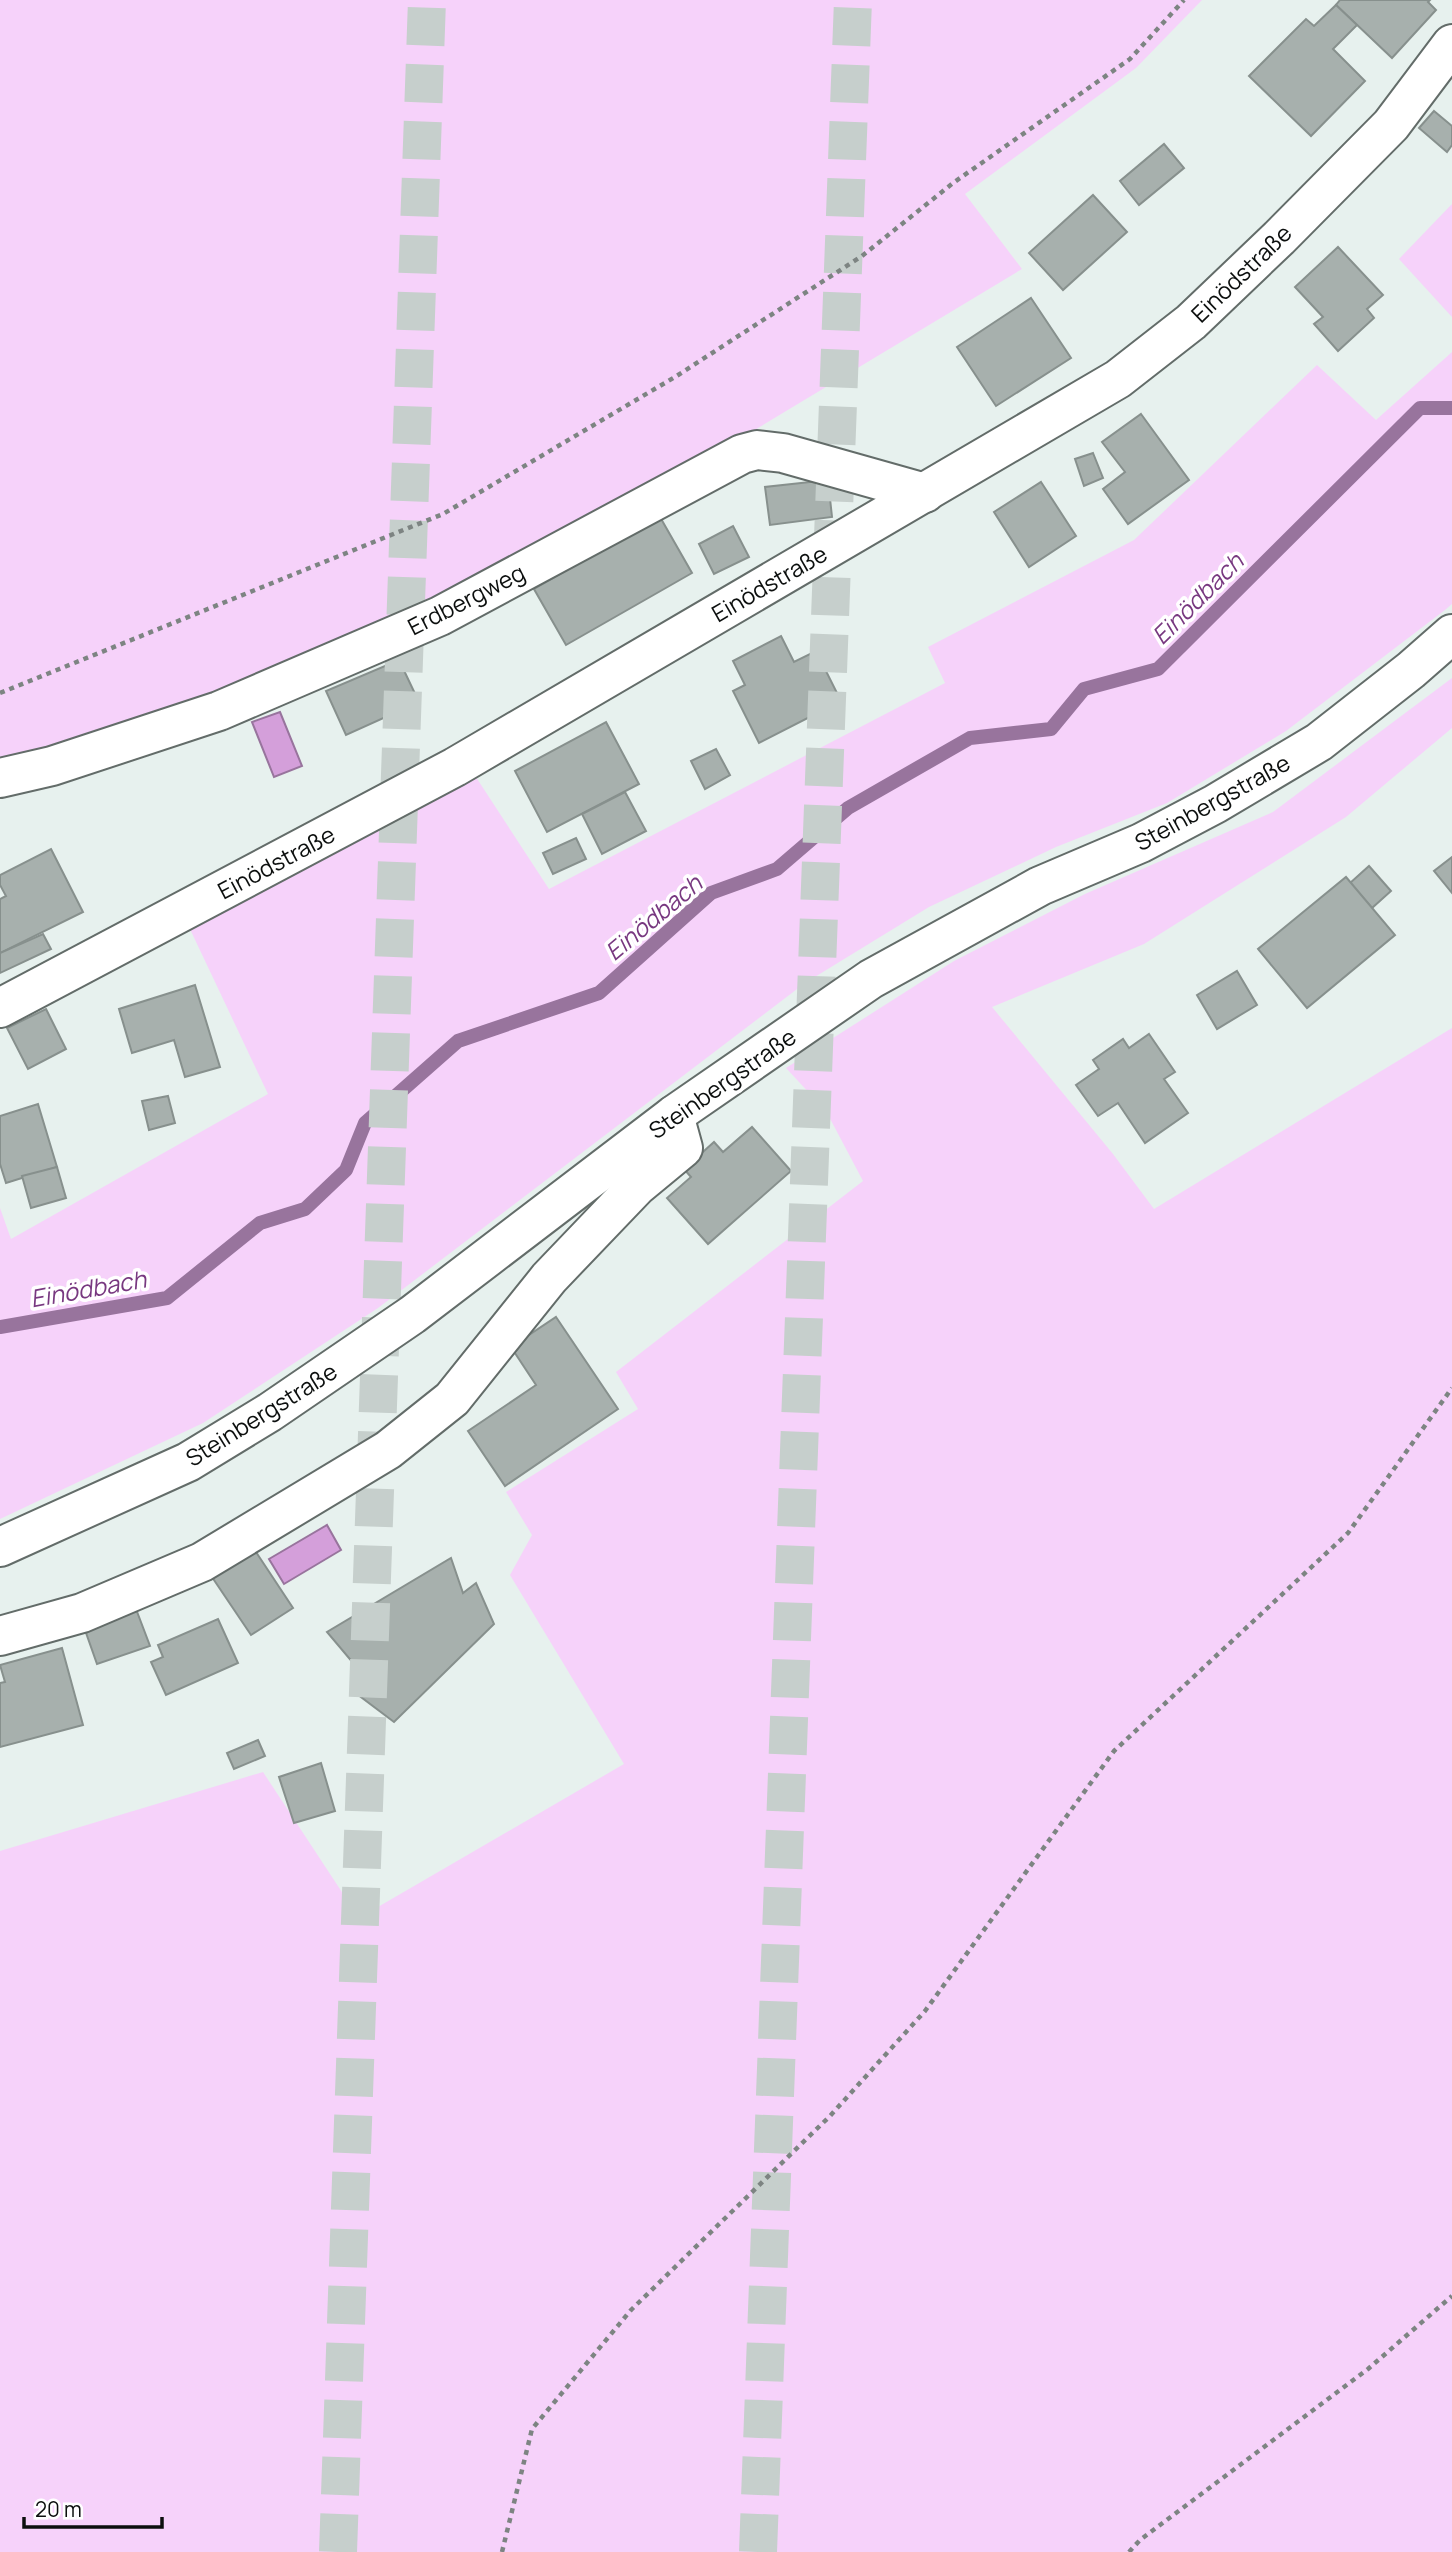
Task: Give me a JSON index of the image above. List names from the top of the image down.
{
  "streets": {
    "street": ["Einödstraße", "Erdbergweg", "Steinbergstraße"]
  },
  "crossings": [
    ["Einödstraße", "Erdbergweg"]
  ],
  "water": ["Einödbach"],
  "scale_bar": "20 m"
}
